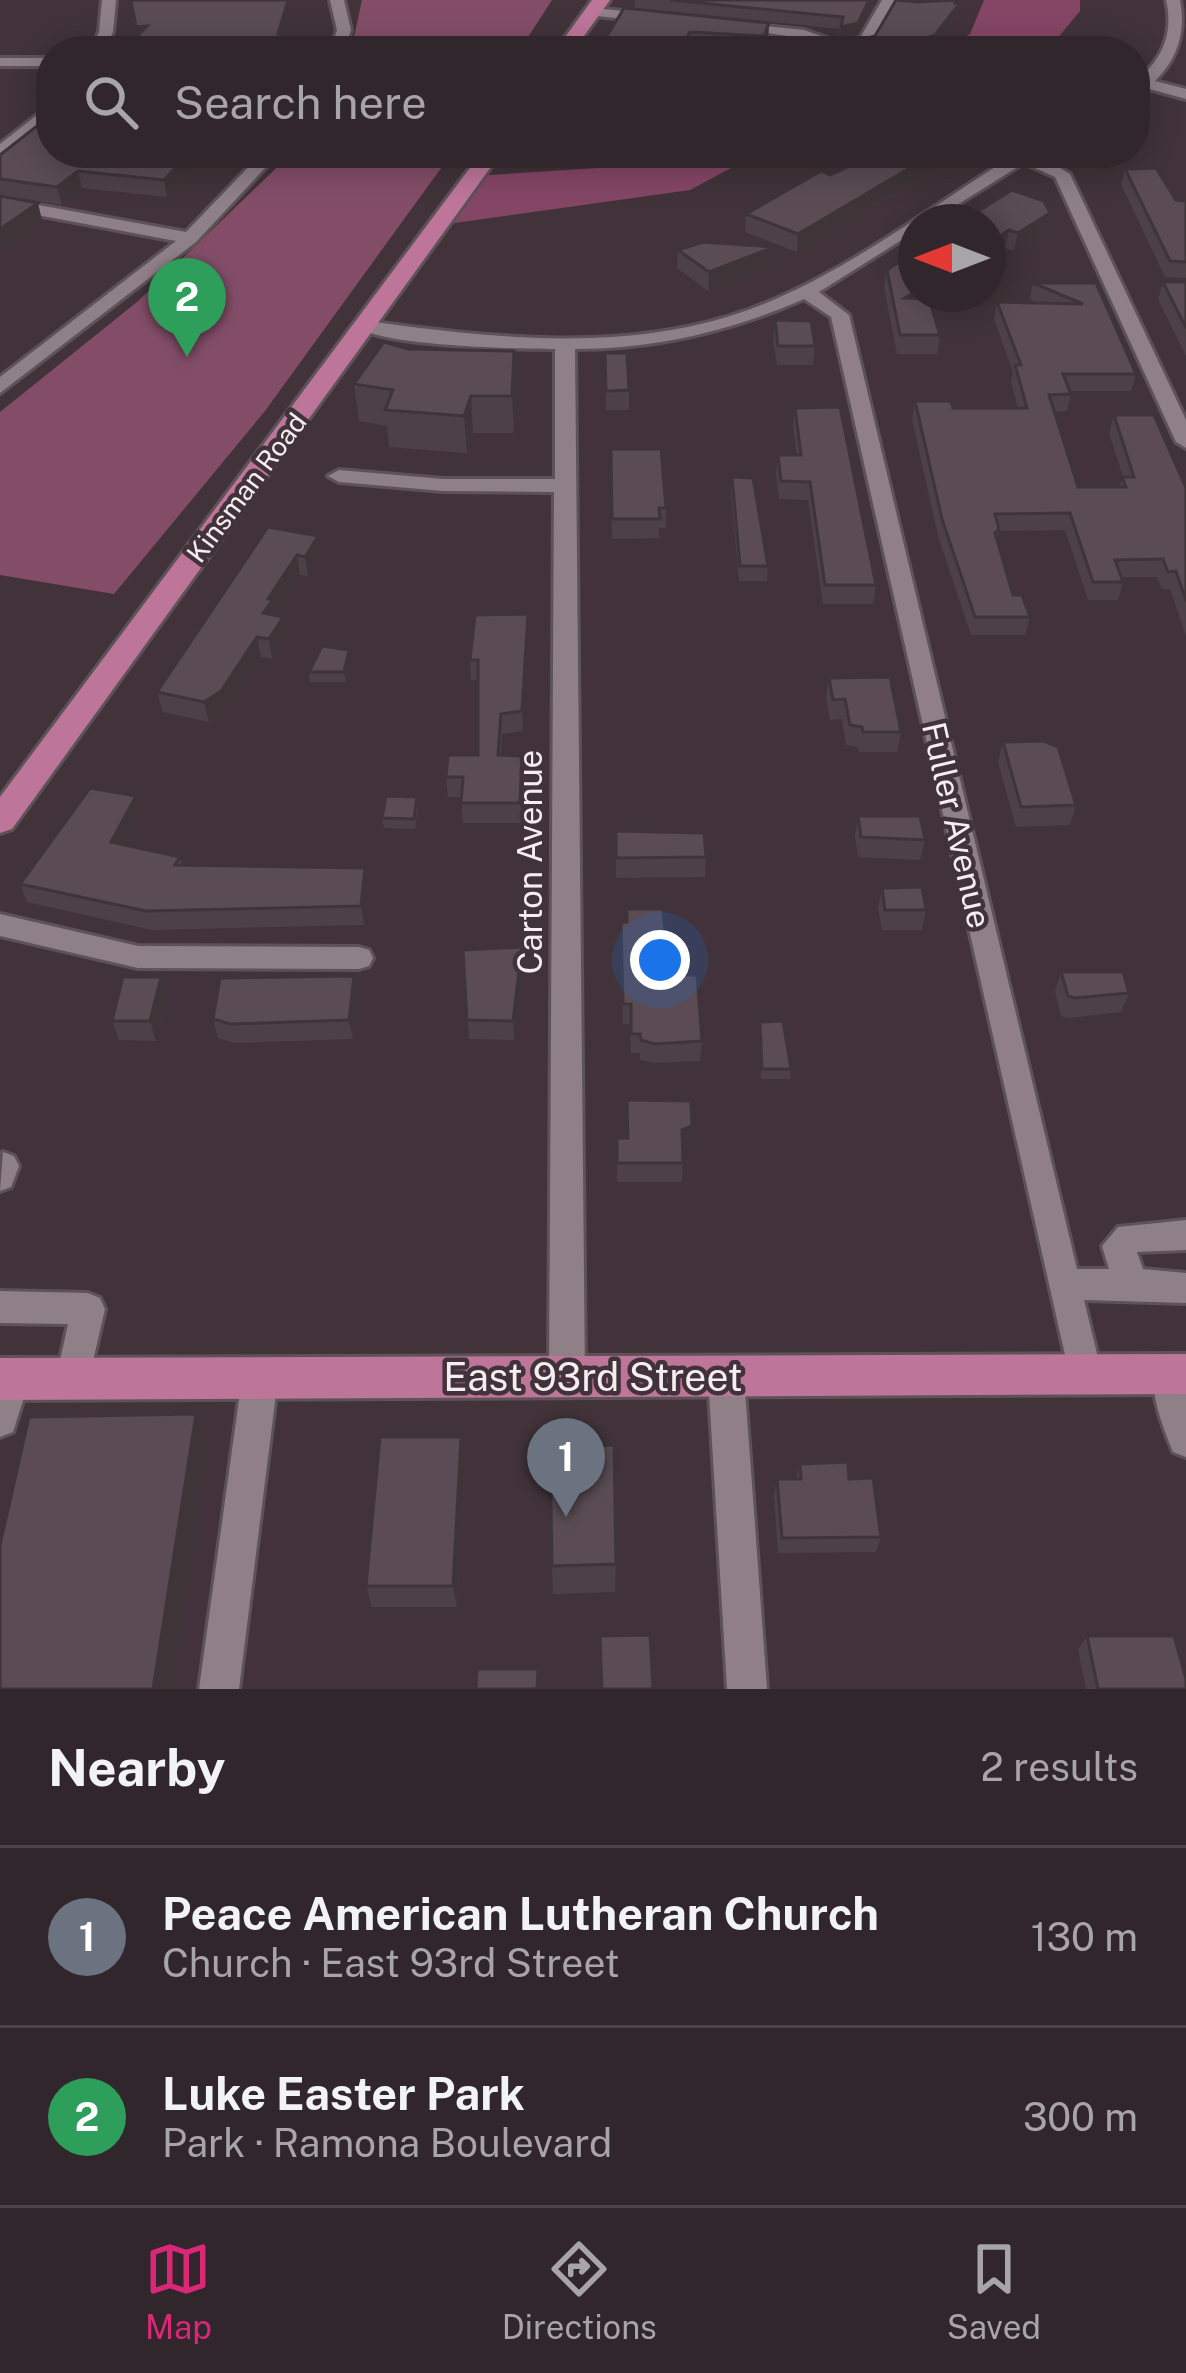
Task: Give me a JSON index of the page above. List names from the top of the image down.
{
  "streets": {
    "main road": ["Kinsman Road", "East 93rd Street"],
    "street": ["Fuller Avenue", "Carton Avenue"]
  },
  "crossings": [
    ["Fuller Avenue", "East 93rd Street"],
    ["Carton Avenue", "East 93rd Street"]
  ],
  "north": "left",
  "page": {
    "search": "Search here",
    "pins": ["2", "1"],
    "heading": ["Nearby", "2 results"],
    "list": [
      {
        "mark": "1",
        "name": "Peace American Lutheran Church",
        "note": "Church · East 93rd Street",
        "value": "130 m"
      },
      {
        "mark": "2",
        "name": "Luke Easter Park",
        "note": "Park · Ramona Boulevard",
        "value": "300 m"
      }
    ],
    "nav": ["Map", "Directions", "Saved"]
  }
}
